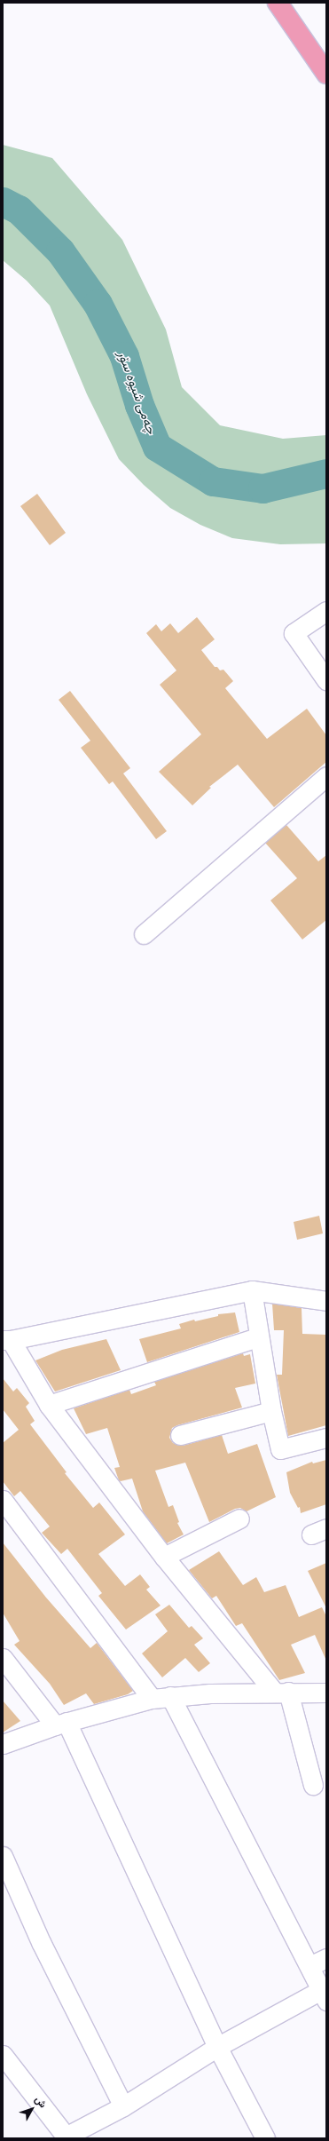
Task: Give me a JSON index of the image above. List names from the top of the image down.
{
  "water": ["چەمی شیوە سۆر"],
  "north": "top right"
}
